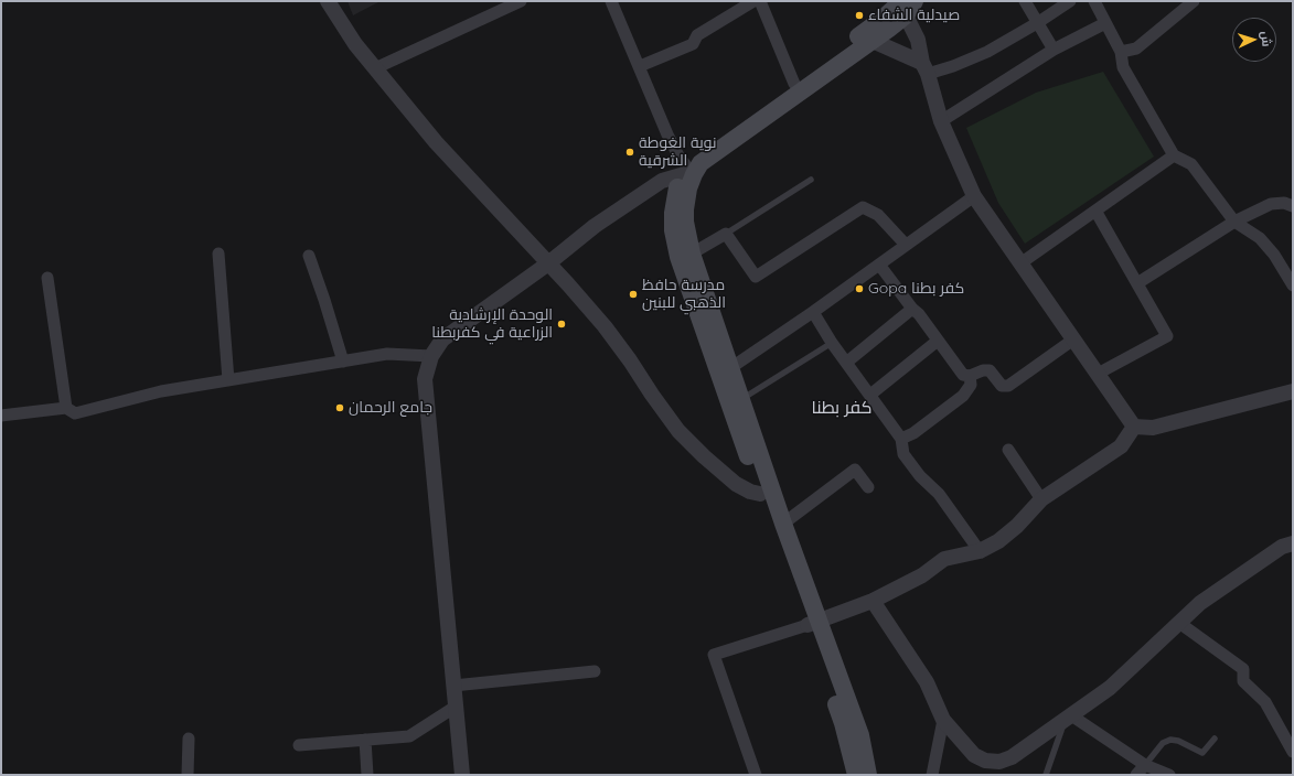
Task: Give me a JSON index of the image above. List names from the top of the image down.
{
  "districts": ["كفر بطنا"],
  "places": [
    "صيدلية الشفاء",
    "نوية الغوطة الشرقية",
    "Gopa كفر بطنا",
    "مدرسة حافظ الذهبي للبنين",
    "الوحدة الإرشادية الزراعية في كفربطنا",
    "جامع الرحمان"
  ],
  "north": "right"
}
